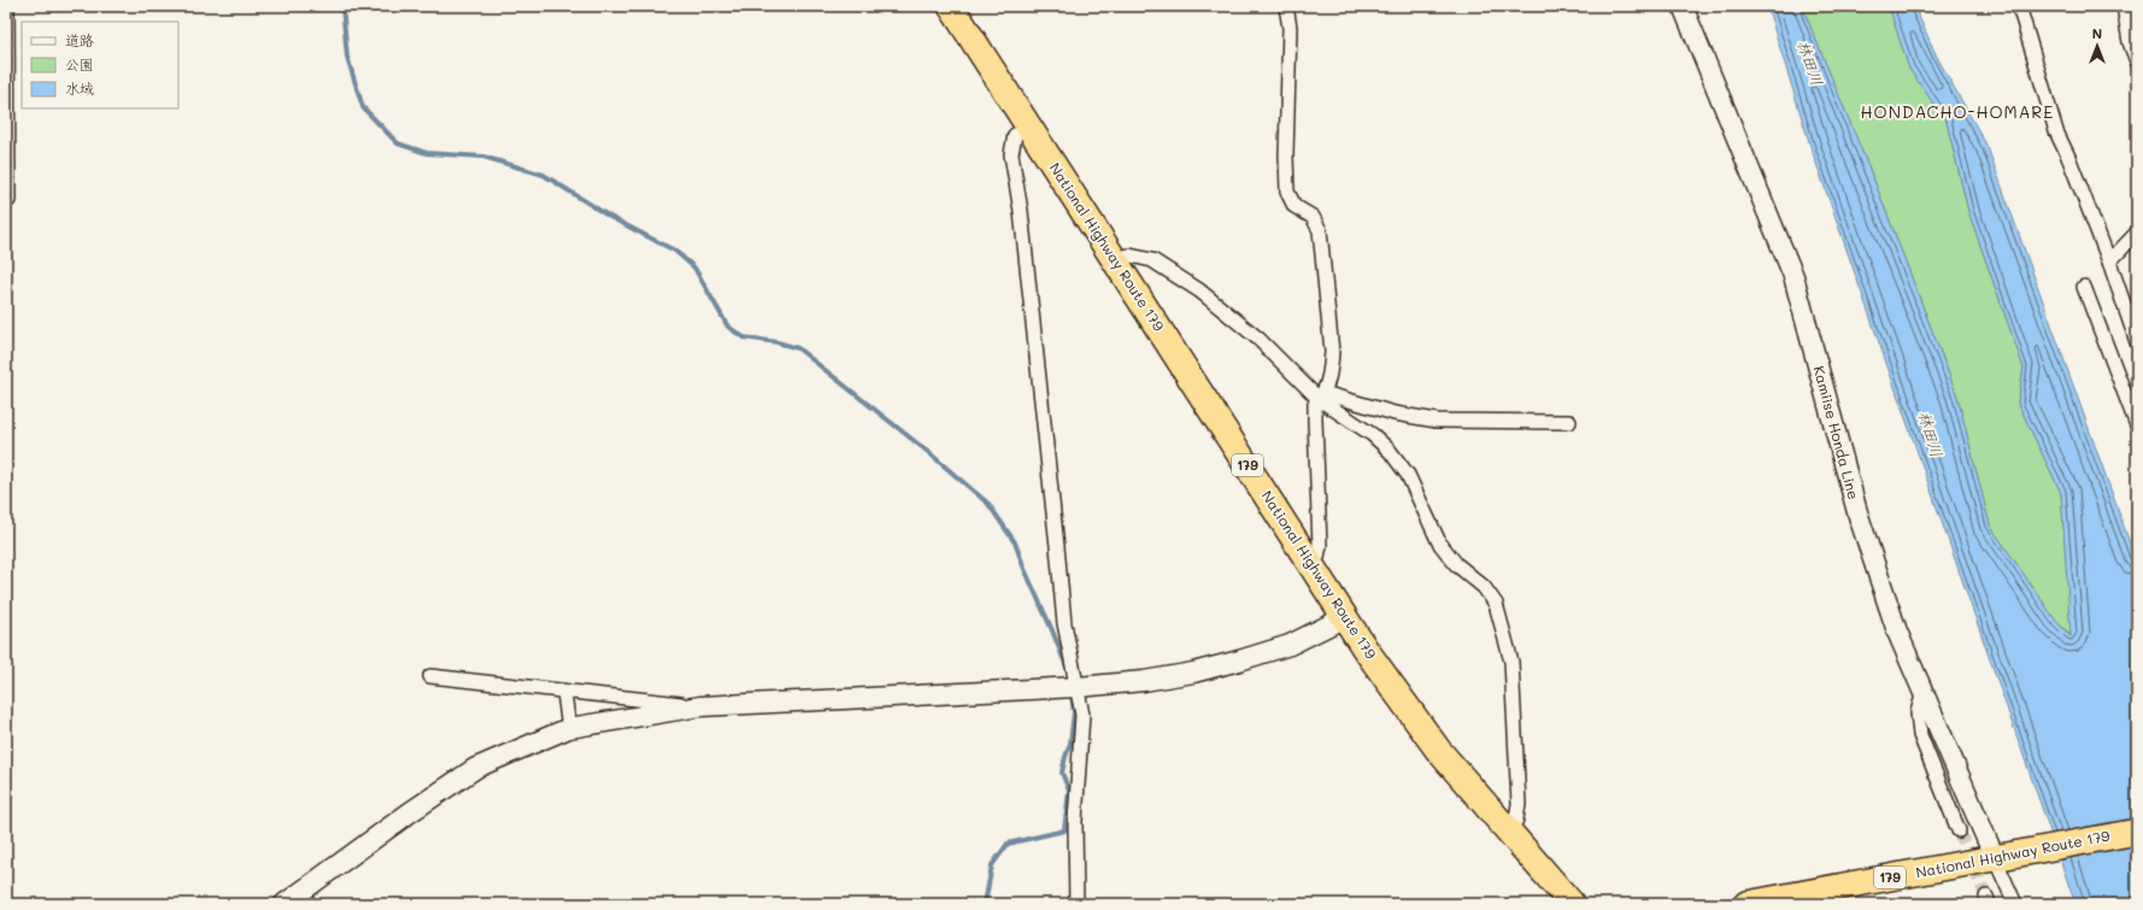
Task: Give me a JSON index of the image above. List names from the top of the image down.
{
  "streets": {
    "highway": ["National Highway Route 179", "179"],
    "street": ["Kamiise Honda Line"]
  },
  "crossings": [
    ["National Highway Route 179", "Kamiise Honda Line"]
  ],
  "districts": ["HONDACHO-HOMARE"],
  "water": ["林田川"],
  "legend": ["道路", "公園", "水域"],
  "north": "top"
}
